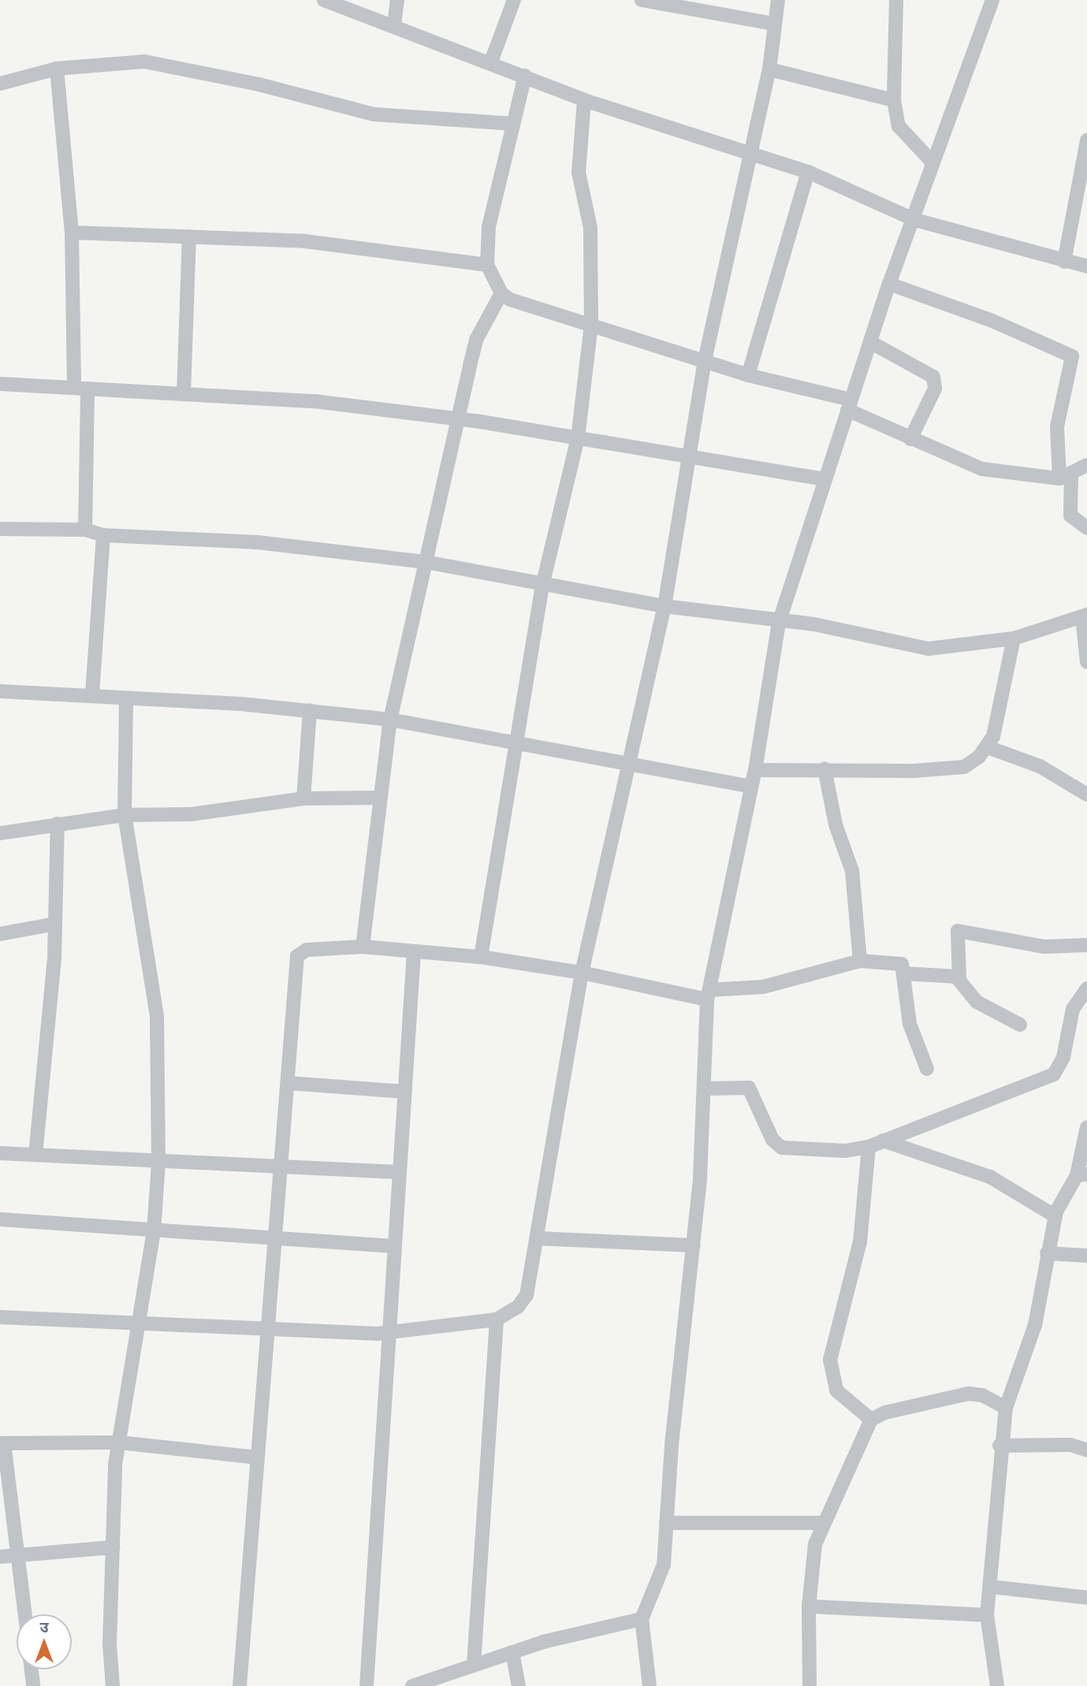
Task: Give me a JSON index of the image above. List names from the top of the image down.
{
  "north": "top"
}
